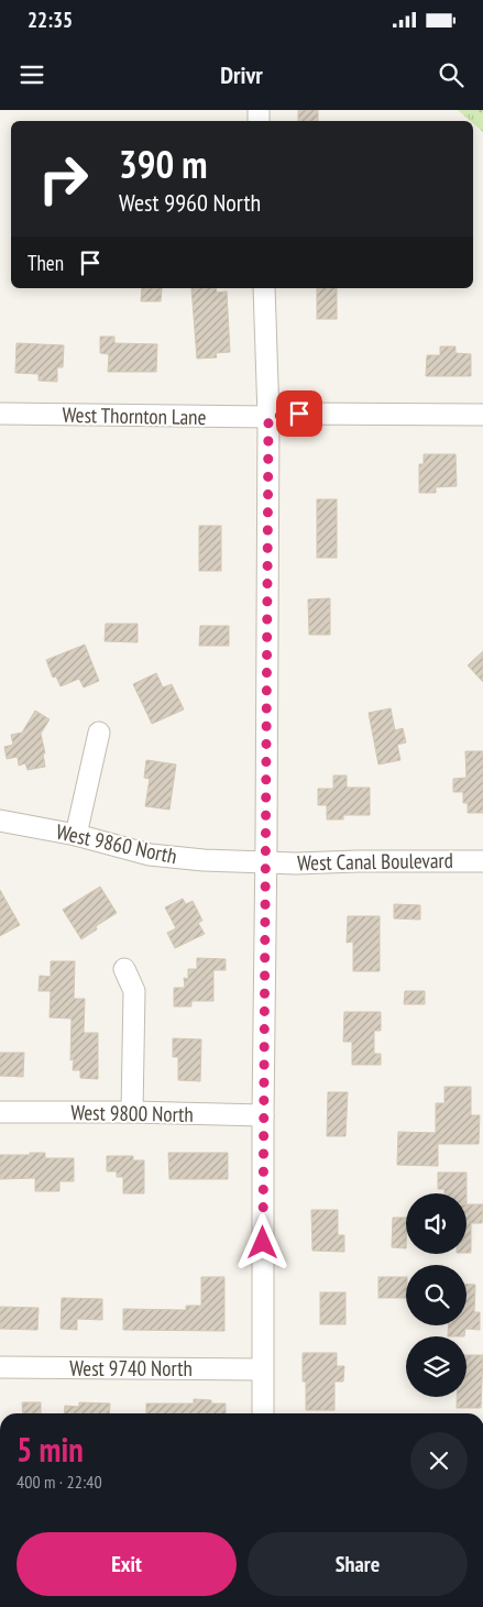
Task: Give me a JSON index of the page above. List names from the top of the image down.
{
  "streets": {
    "street": [
      "West Thornton Lane",
      "West 9860 North",
      "West Canal Boulevard",
      "West 9800 North",
      "West 9740 North"
    ]
  },
  "crossings": [
    ["West 9860 North", "West Canal Boulevard"]
  ],
  "page": {
    "status": "22:35",
    "header": "Drivr",
    "turn": ["390 m", "West 9960 North"],
    "then": "Then",
    "heading": ["5 min", "400 m · 22:40"],
    "buttons": ["Exit", "Share"]
  }
}
